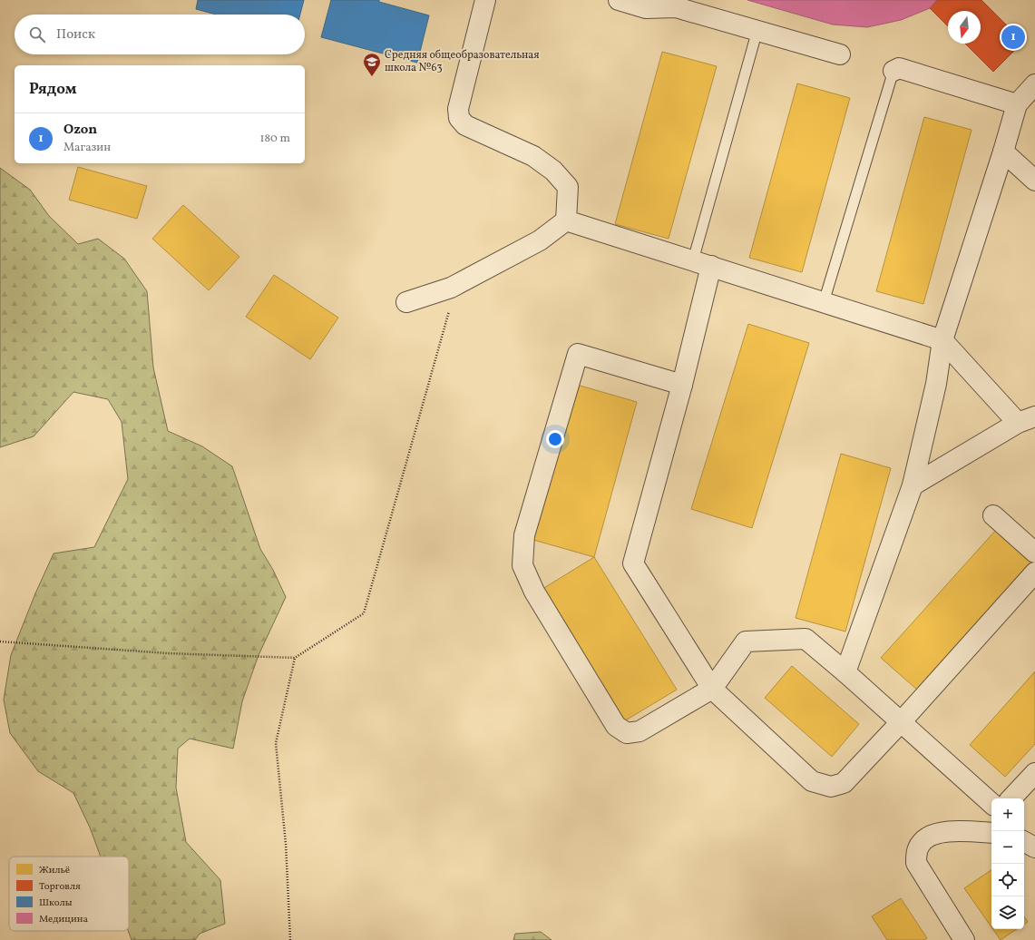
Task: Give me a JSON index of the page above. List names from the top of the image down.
{
  "places": {
    "school or university": ["Средняя общеобразовательная школа №63"]
  },
  "legend": [
    "Жильё",
    "Торговля",
    "Школы",
    "Медицина"
  ],
  "north": "bottom",
  "page": {
    "search": "Поиск",
    "pins": "1",
    "heading": "Рядом",
    "list": [
      {
        "mark": "1",
        "name": "Ozon",
        "note": "Магазин",
        "value": "180 m"
      }
    ],
    "map_buttons": ["+", "−"]
  }
}
